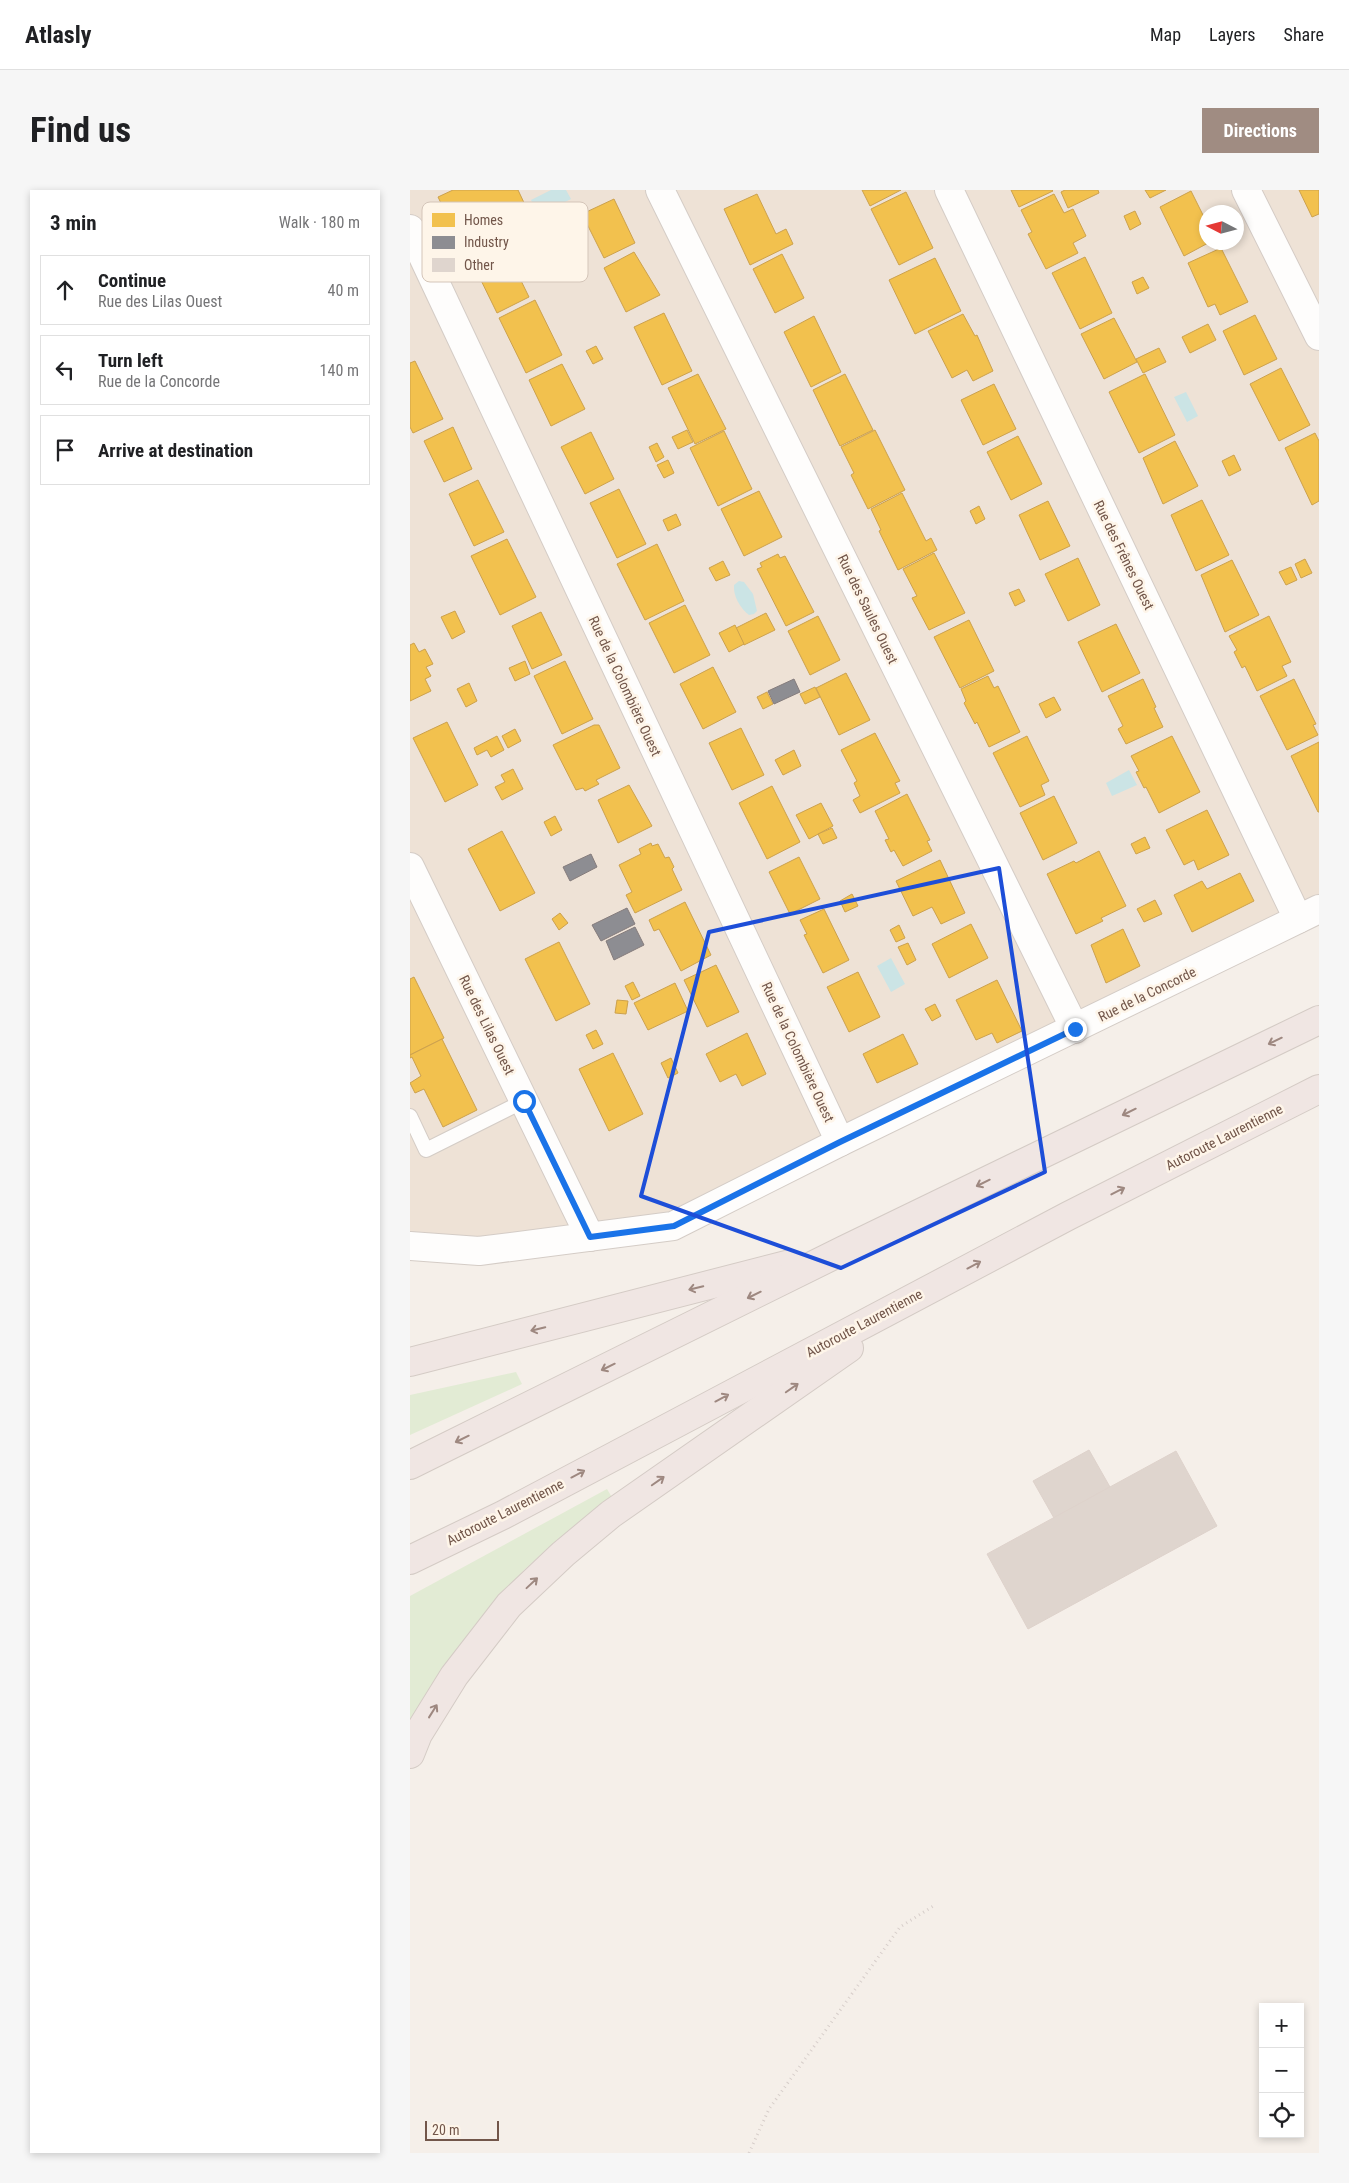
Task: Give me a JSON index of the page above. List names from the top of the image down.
{
  "streets": {
    "highway": ["Autoroute Laurentienne"],
    "street": [
      "Rue des Frênes Ouest",
      "Rue des Saules Ouest",
      "Rue de la Colombière Ouest",
      "Rue de la Concorde",
      "Rue des Lilas Ouest"
    ]
  },
  "crossings": [
    ["Rue des Frênes Ouest", "Rue de la Concorde"],
    ["Rue des Saules Ouest", "Rue de la Concorde"],
    ["Rue de la Colombière Ouest", "Rue de la Concorde"],
    ["Rue de la Concorde", "Rue des Lilas Ouest"]
  ],
  "legend": ["Homes", "Industry", "Other"],
  "scale_bar": "20 m",
  "north": "left",
  "page": {
    "header": "Atlasly",
    "nav": ["Map", "Layers", "Share"],
    "buttons": "Directions",
    "title": "Find us",
    "heading": ["3 min", "Walk · 180 m"],
    "list": [
      ["Continue", "Rue des Lilas Ouest", "40 m"],
      ["Turn left", "Rue de la Concorde", "140 m"],
      "Arrive at destination"
    ],
    "map_buttons": ["+", "−"],
    "scale": "20 m"
  }
}
